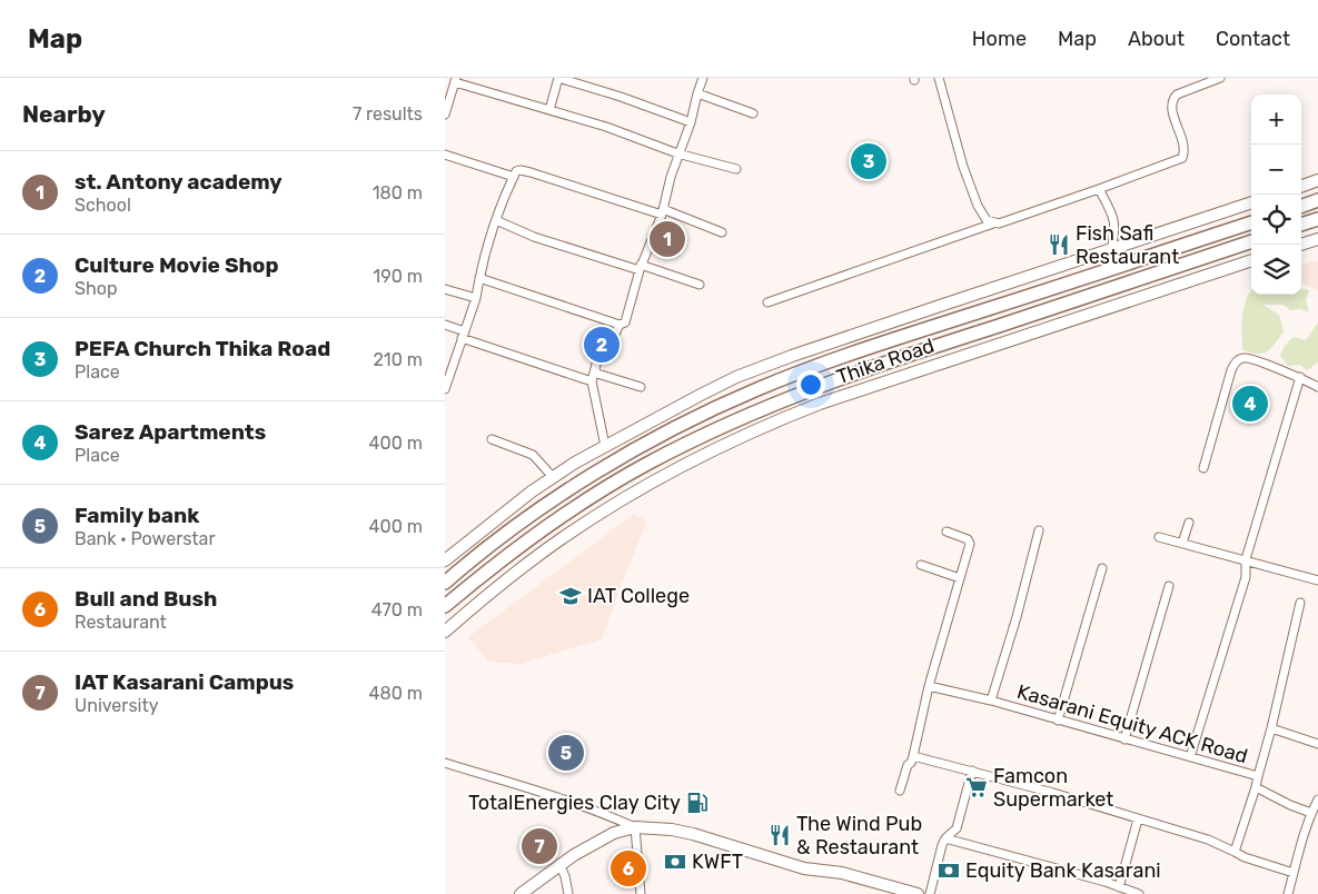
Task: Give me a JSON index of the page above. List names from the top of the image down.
{
  "streets": {
    "highway": ["Thika Road"],
    "street": ["Kasarani Equity ACK Road"]
  },
  "places": {
    "restaurant": ["Fish Safi Restaurant", "The Wind Pub & Restaurant"],
    "school or university": ["IAT College"],
    "supermarket": ["Famcon Supermarket"],
    "fuel station": ["TotalEnergies Clay City"],
    "bank": ["KWFT", "Equity Bank Kasarani"]
  },
  "page": {
    "header": "Map",
    "nav": [
      "Home",
      "Map",
      "About",
      "Contact"
    ],
    "heading": ["Nearby", "7 results"],
    "map_buttons": ["+", "−"],
    "pins": [
      "3",
      "1",
      "2",
      "4",
      "5",
      "7",
      "6"
    ],
    "list": [
      {
        "mark": "1",
        "name": "st. Antony academy",
        "note": "School",
        "value": "180 m"
      },
      {
        "mark": "2",
        "name": "Culture Movie Shop",
        "note": "Shop",
        "value": "190 m"
      },
      {
        "mark": "3",
        "name": "PEFA Church Thika Road",
        "note": "Place",
        "value": "210 m"
      },
      {
        "mark": "4",
        "name": "Sarez Apartments",
        "note": "Place",
        "value": "400 m"
      },
      {
        "mark": "5",
        "name": "Family bank",
        "note": "Bank · Powerstar",
        "value": "400 m"
      },
      {
        "mark": "6",
        "name": "Bull and Bush",
        "note": "Restaurant",
        "value": "470 m"
      },
      {
        "mark": "7",
        "name": "IAT Kasarani Campus",
        "note": "University",
        "value": "480 m"
      }
    ]
  }
}
